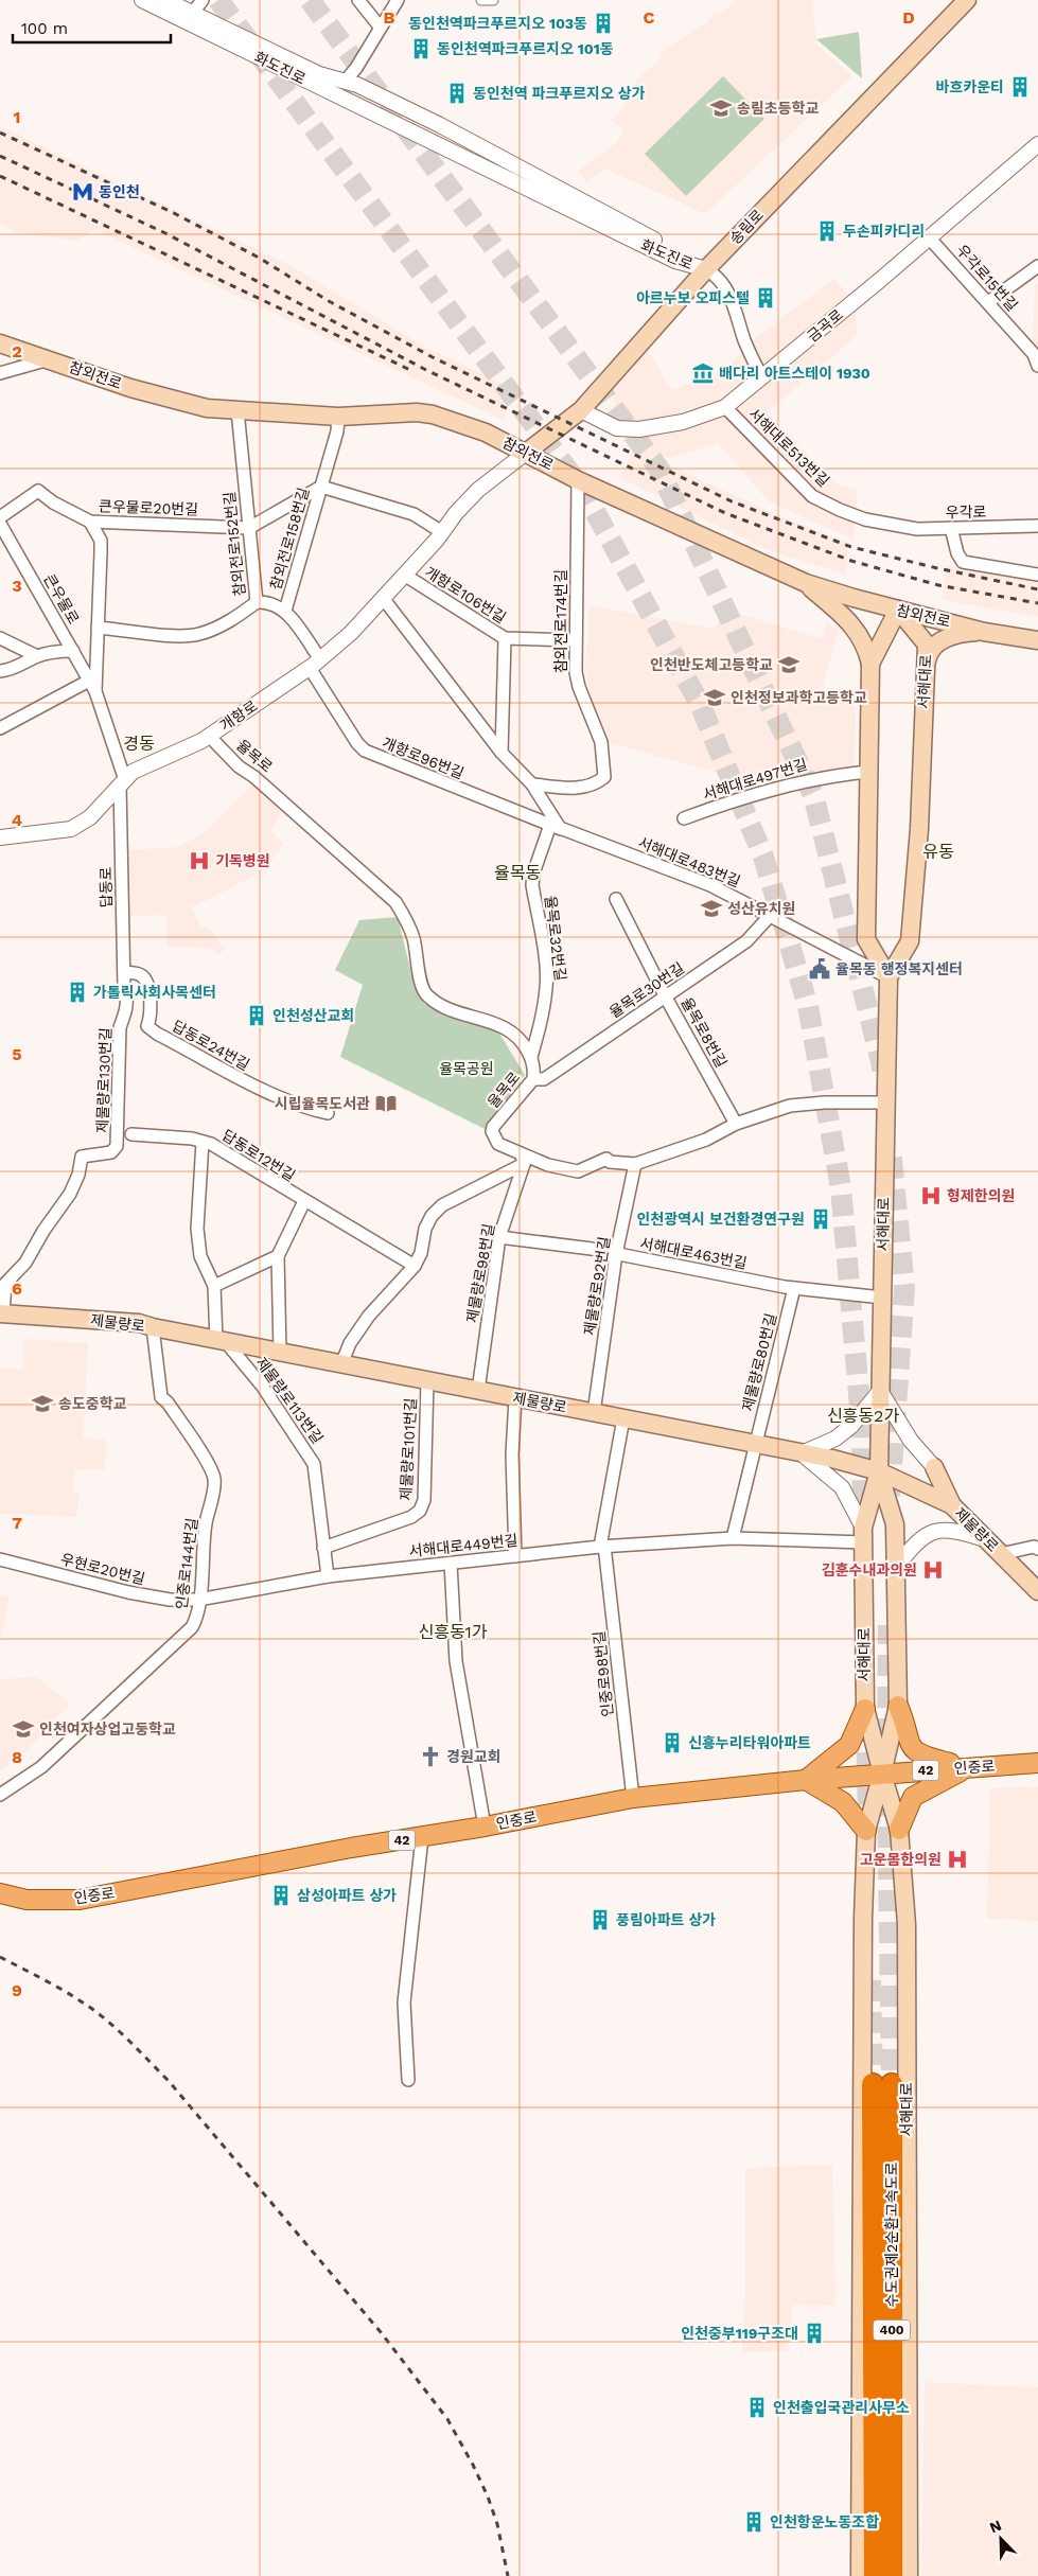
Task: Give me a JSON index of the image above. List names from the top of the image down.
{
  "streets": {
    "highway": ["수도권제2순환고속도로", "400"],
    "main road": [
      "송림로",
      "참외전로",
      "서해대로",
      "제물량로",
      "인중로",
      "42"
    ],
    "street": [
      "화도진로",
      "우각로15번길",
      "금곡로",
      "서해대로513번길",
      "큰우물로20번길",
      "우각로",
      "참외전로158번길",
      "참외전로152번길",
      "개항로106번길",
      "큰우물로",
      "참외전로174번길",
      "개항로",
      "율목로",
      "개항로96번길",
      "서해대로497번길",
      "서해대로483번길",
      "답동로",
      "율목로32번길",
      "율목로30번길",
      "율목로8번길",
      "답동로24번길",
      "제물량로130번길",
      "답동로12번길",
      "서해대로463번길",
      "제물량로98번길",
      "제물량로92번길",
      "제물량로80번길",
      "제물량로113번길",
      "제물량로101번길",
      "서해대로449번길",
      "인중로144번길",
      "우현로20번길",
      "인중로98번길"
    ]
  },
  "crossings": [
    ["화도진로", "송림로"],
    ["송림로", "금곡로"],
    ["송림로", "참외전로"],
    ["송림로", "개항로"],
    ["우각로15번길", "금곡로"],
    ["금곡로", "서해대로513번길"],
    ["참외전로", "참외전로158번길"],
    ["참외전로", "참외전로152번길"],
    ["참외전로", "참외전로174번길"],
    ["참외전로", "서해대로"],
    ["참외전로", "개항로"],
    ["서해대로513번길", "우각로"],
    ["큰우물로20번길", "참외전로152번길"],
    ["큰우물로20번길", "큰우물로"],
    ["참외전로158번길", "개항로"],
    ["참외전로158번길", "개항로96번길"],
    ["참외전로152번길", "큰우물로"],
    ["개항로106번길", "참외전로174번길"],
    ["개항로106번길", "개항로"],
    ["큰우물로", "개항로"],
    ["큰우물로", "답동로"],
    ["서해대로", "율목로"],
    ["서해대로", "서해대로483번길"],
    ["서해대로", "서해대로463번길"],
    ["서해대로", "제물량로"],
    ["서해대로", "서해대로449번길"],
    ["서해대로", "인중로"],
    ["개항로", "율목로"],
    ["개항로", "개항로96번길"],
    ["개항로", "답동로"],
    ["율목로", "율목로32번길"],
    ["율목로", "율목로30번길"],
    ["율목로", "율목로8번길"],
    ["율목로", "제물량로98번길"],
    ["율목로", "제물량로92번길"],
    ["개항로96번길", "서해대로483번길"],
    ["개항로96번길", "율목로32번길"],
    ["서해대로483번길", "율목로30번길"],
    ["답동로", "답동로24번길"],
    ["답동로", "제물량로130번길"],
    ["율목로30번길", "율목로8번길"],
    ["제물량로130번길", "제물량로"],
    ["서해대로463번길", "제물량로98번길"],
    ["서해대로463번길", "제물량로92번길"],
    ["서해대로463번길", "제물량로80번길"],
    ["제물량로98번길", "제물량로"],
    ["제물량로92번길", "제물량로"],
    ["제물량로", "제물량로80번길"],
    ["제물량로", "제물량로113번길"],
    ["제물량로", "제물량로101번길"],
    ["제물량로", "인중로144번길"],
    ["제물량로", "인중로98번길"],
    ["제물량로113번길", "제물량로101번길"],
    ["제물량로113번길", "서해대로449번길"],
    ["서해대로449번길", "인중로144번길"],
    ["서해대로449번길", "우현로20번길"],
    ["서해대로449번길", "인중로98번길"],
    ["인중로144번길", "우현로20번길"],
    ["인중로98번길", "인중로"]
  ],
  "districts": [
    "경동",
    "유동",
    "율목동",
    "신흥동2가",
    "신흥동1가"
  ],
  "parks": ["율목공원"],
  "places": {
    "building": [
      "동인천역파크푸르지오 103동",
      "동인천역파크푸르지오 101동",
      "바흐카운티",
      "동인천역 파크푸르지오 상가",
      "두손피카디리",
      "아르누보 오피스텔",
      "가톨릭사회사목센터",
      "인천성산교회",
      "인천광역시 보건환경연구원",
      "신흥누리타워아파트",
      "삼성아파트 상가",
      "풍림아파트 상가",
      "인천중부119구조대",
      "인천출입국관리사무소",
      "인천항운노동조합"
    ],
    "school or university": [
      "송림초등학교",
      "인천반도체고등학교",
      "인천정보과학고등학교",
      "성산유치원",
      "송도중학교",
      "인천여자상업고둥학교"
    ],
    "metro station": ["동인천"],
    "museum": ["배다리 아트스테이 1930"],
    "hospital": [
      "기독병원",
      "형제한의원",
      "김훈수내과의원",
      "고운몸한의원"
    ],
    "public building": ["율목동 행정복지센터"],
    "library": ["시립율목도서관"],
    "church": ["경원교회"]
  },
  "scale_bar": "100 m",
  "north": "top left",
  "grid": {
    "columns": ["B", "C", "D"],
    "rows": [
      "1",
      "2",
      "3",
      "4",
      "5",
      "6",
      "7",
      "8",
      "9"
    ]
  }
}
